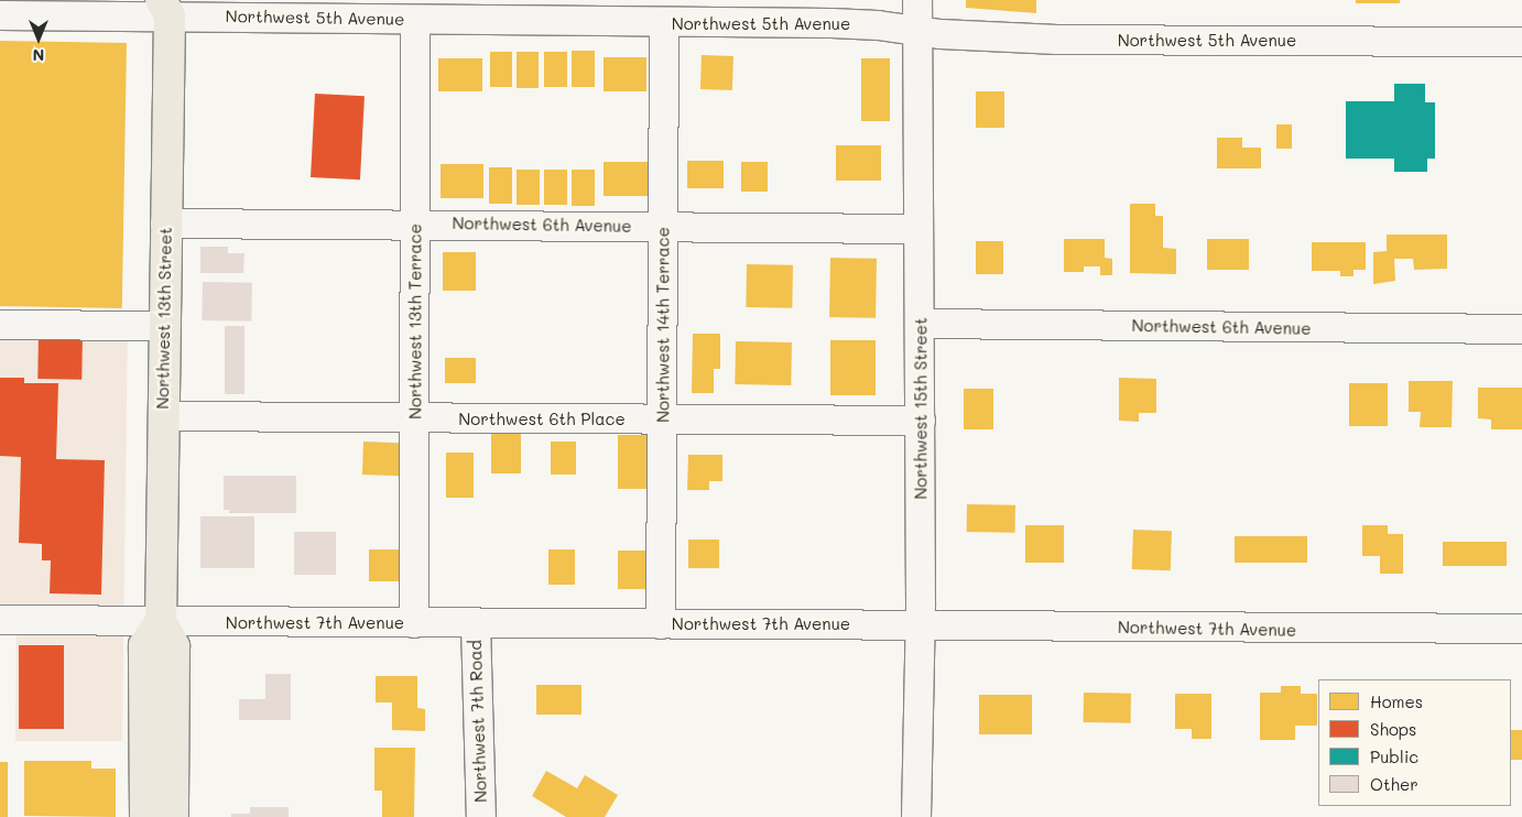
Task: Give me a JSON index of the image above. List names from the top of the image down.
{
  "streets": {
    "main road": ["Northwest 13th Street"],
    "street": [
      "Northwest 5th Avenue",
      "Northwest 6th Avenue",
      "Northwest 13th Terrace",
      "Northwest 14th Terrace",
      "Northwest 15th Street",
      "Northwest 6th Place",
      "Northwest 7th Avenue",
      "Northwest 7th Road"
    ]
  },
  "crossings": [
    ["Northwest 5th Avenue", "Northwest 13th Street"],
    ["Northwest 5th Avenue", "Northwest 13th Terrace"],
    ["Northwest 5th Avenue", "Northwest 14th Terrace"],
    ["Northwest 5th Avenue", "Northwest 15th Street"],
    ["Northwest 6th Avenue", "Northwest 13th Street"],
    ["Northwest 6th Avenue", "Northwest 13th Terrace"],
    ["Northwest 6th Avenue", "Northwest 14th Terrace"],
    ["Northwest 6th Avenue", "Northwest 15th Street"],
    ["Northwest 13th Street", "Northwest 6th Place"],
    ["Northwest 13th Street", "Northwest 7th Avenue"],
    ["Northwest 13th Terrace", "Northwest 6th Place"],
    ["Northwest 13th Terrace", "Northwest 7th Avenue"],
    ["Northwest 14th Terrace", "Northwest 6th Place"],
    ["Northwest 14th Terrace", "Northwest 7th Avenue"],
    ["Northwest 15th Street", "Northwest 6th Place"],
    ["Northwest 15th Street", "Northwest 7th Avenue"],
    ["Northwest 7th Avenue", "Northwest 7th Road"]
  ],
  "legend": [
    "Homes",
    "Shops",
    "Public",
    "Other"
  ],
  "north": "bottom"
}
